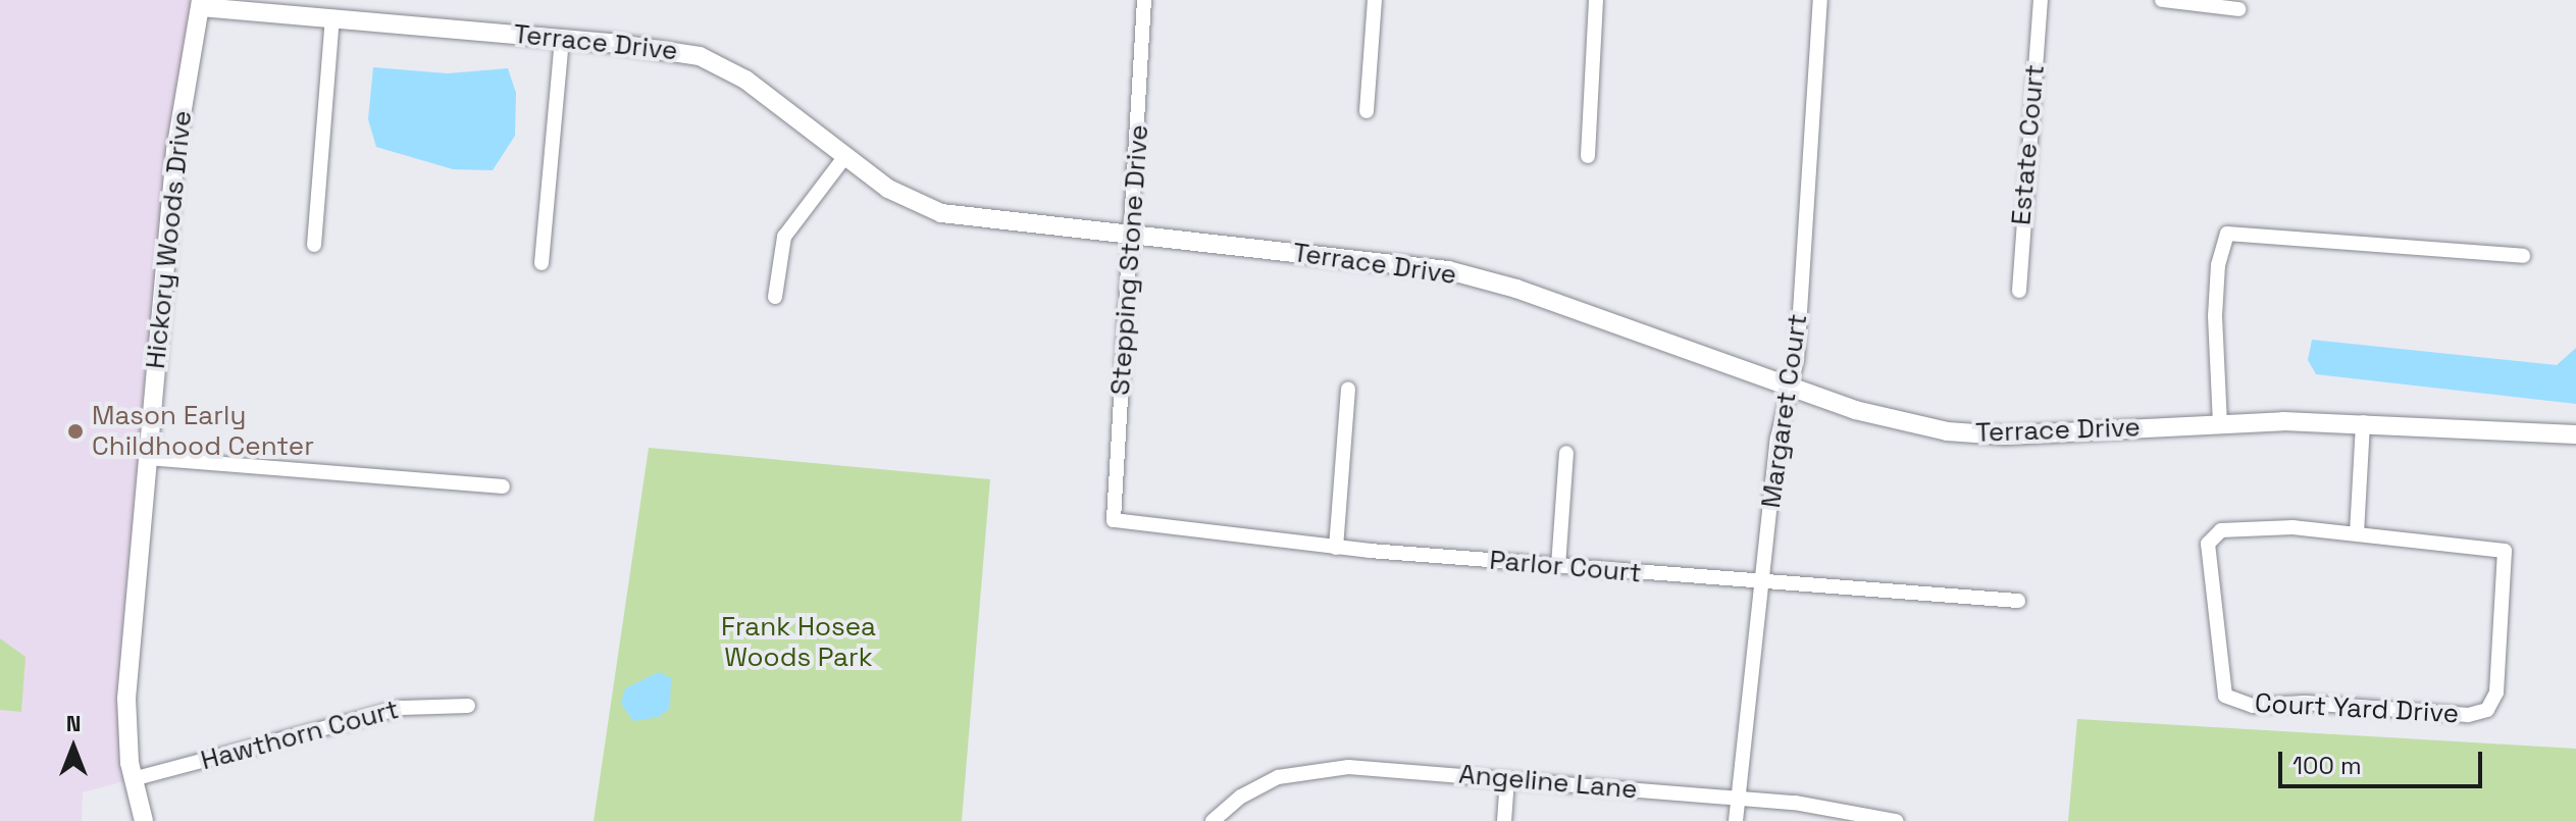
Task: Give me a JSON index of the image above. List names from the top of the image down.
{
  "streets": {
    "street": [
      "Terrace Drive",
      "Estate Court",
      "Hickory Woods Drive",
      "Stepping Stone Drive",
      "Margaret Court",
      "Parlor Court",
      "Court Yard Drive",
      "Hawthorn Court",
      "Angeline Lane"
    ]
  },
  "crossings": [
    ["Terrace Drive", "Hickory Woods Drive"],
    ["Terrace Drive", "Stepping Stone Drive"],
    ["Terrace Drive", "Margaret Court"],
    ["Hickory Woods Drive", "Hawthorn Court"],
    ["Stepping Stone Drive", "Parlor Court"],
    ["Margaret Court", "Parlor Court"],
    ["Margaret Court", "Angeline Lane"]
  ],
  "parks": ["Frank Hosea Woods Park"],
  "places": ["Mason Early Childhood Center"],
  "scale_bar": "100 m",
  "north": "top"
}
